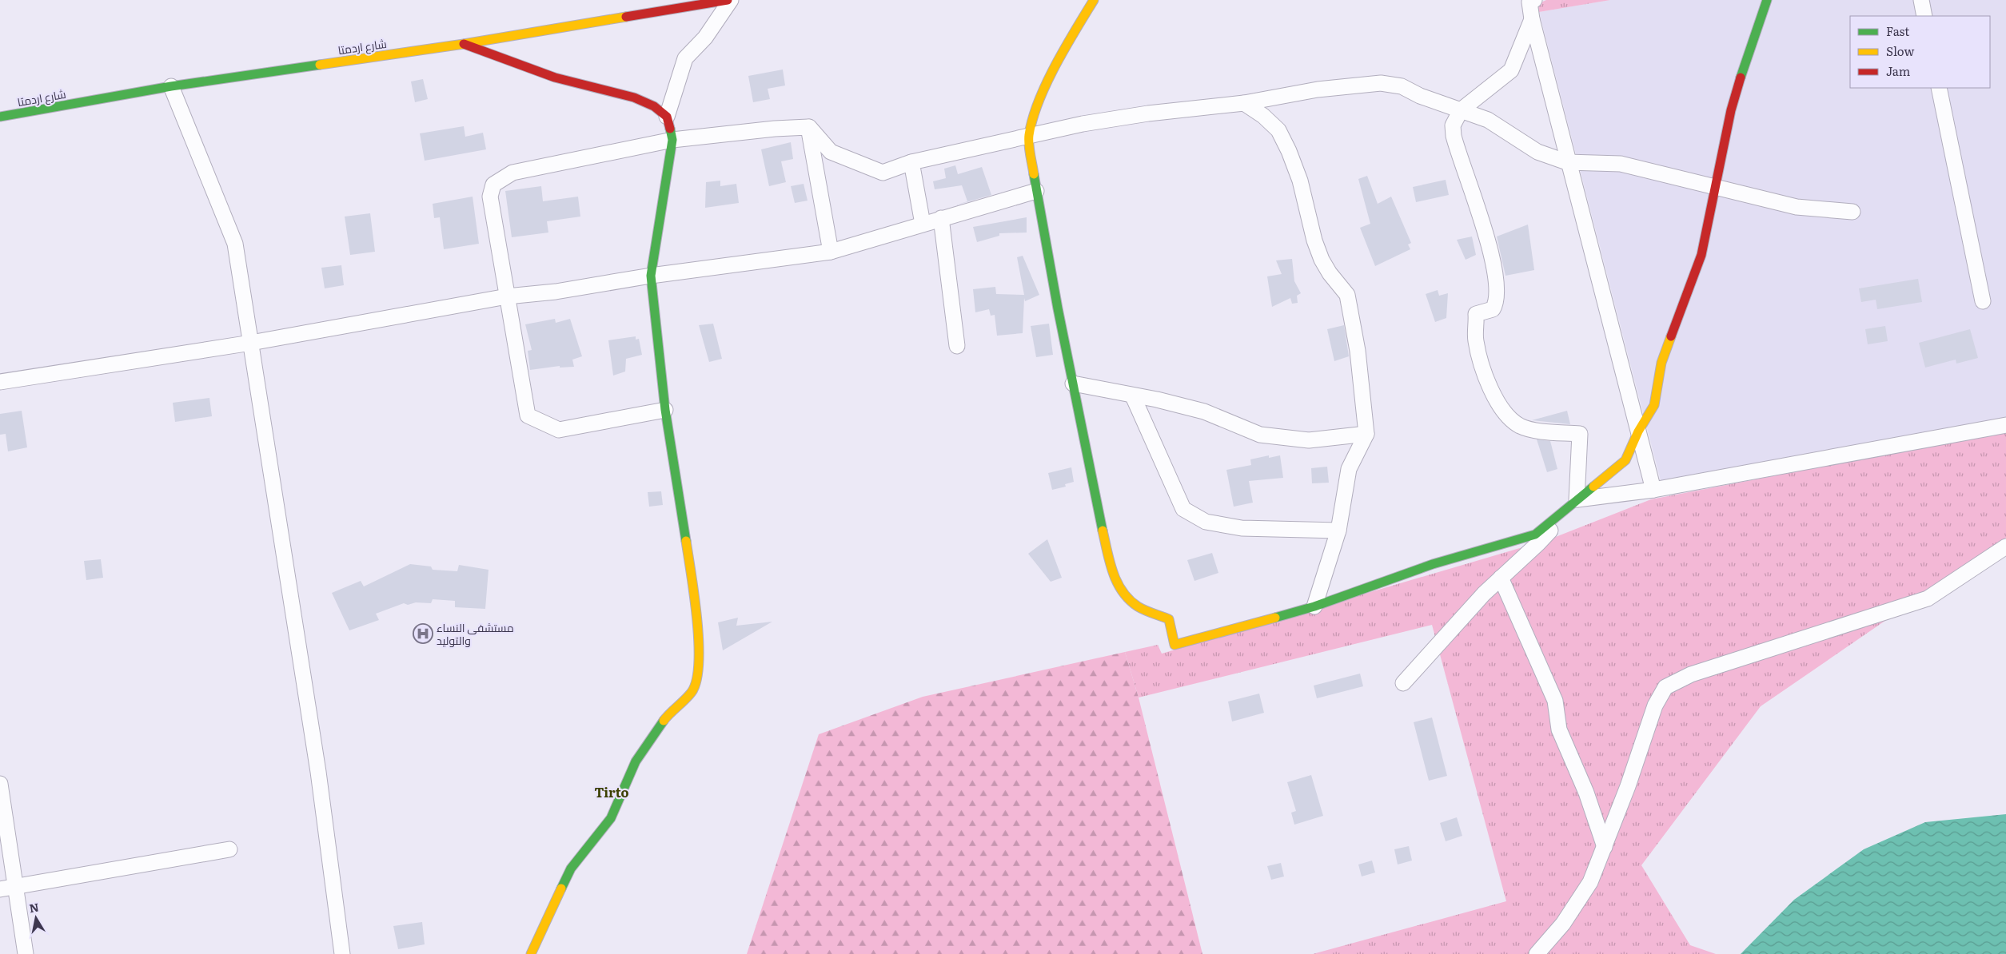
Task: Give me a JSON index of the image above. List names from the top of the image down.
{
  "streets": {
    "street": ["شارع اردمتا"]
  },
  "districts": ["Tirto"],
  "places": {
    "hospital": ["مستشفى النساء والتوليد"]
  },
  "legend": ["Fast", "Slow", "Jam"],
  "north": "top"
}
